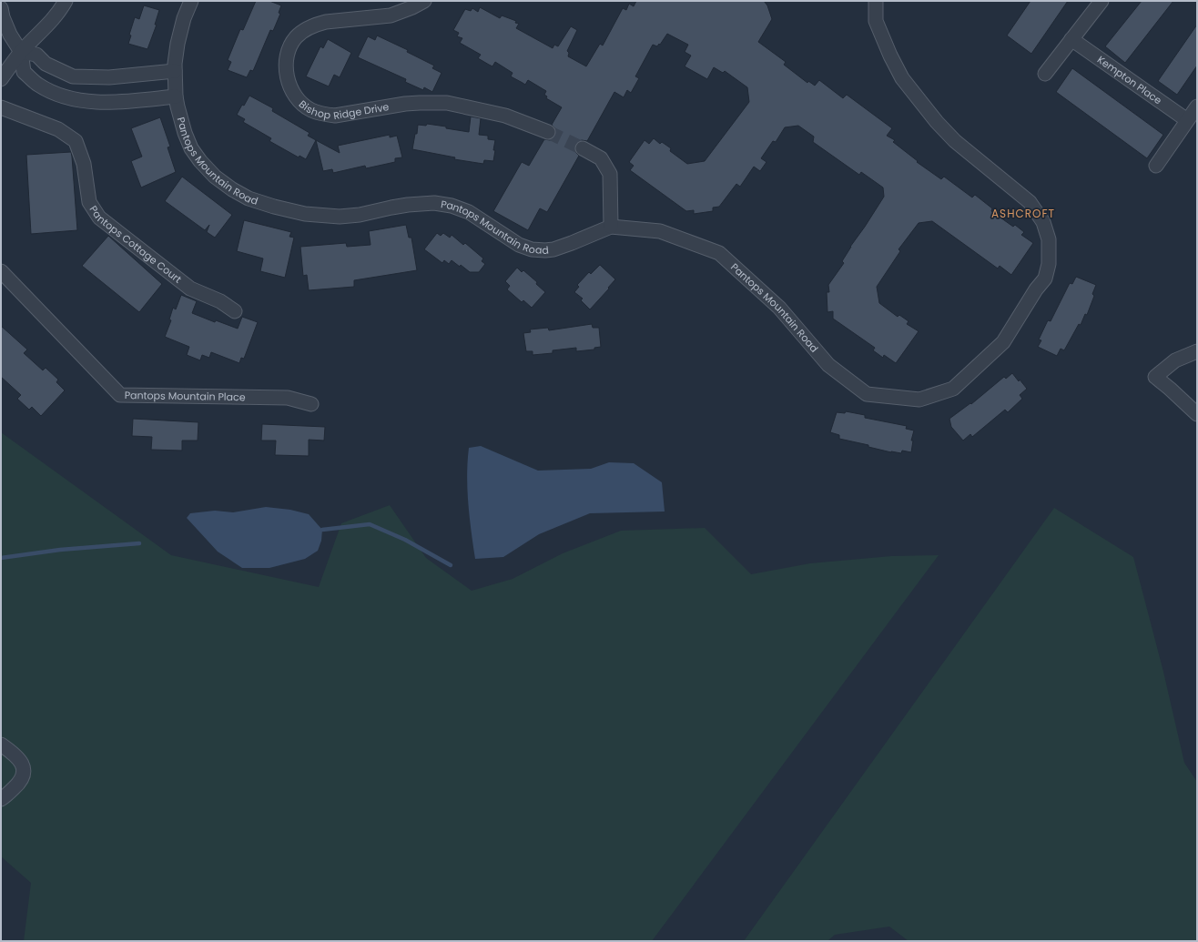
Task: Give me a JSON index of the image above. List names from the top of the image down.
{
  "streets": {
    "street": [
      "Kempton Place",
      "Bishop Ridge Drive",
      "Pantops Mountain Road",
      "Pantops Cottage Court",
      "Pantops Mountain Place"
    ]
  },
  "districts": ["ASHCROFT"]
}
